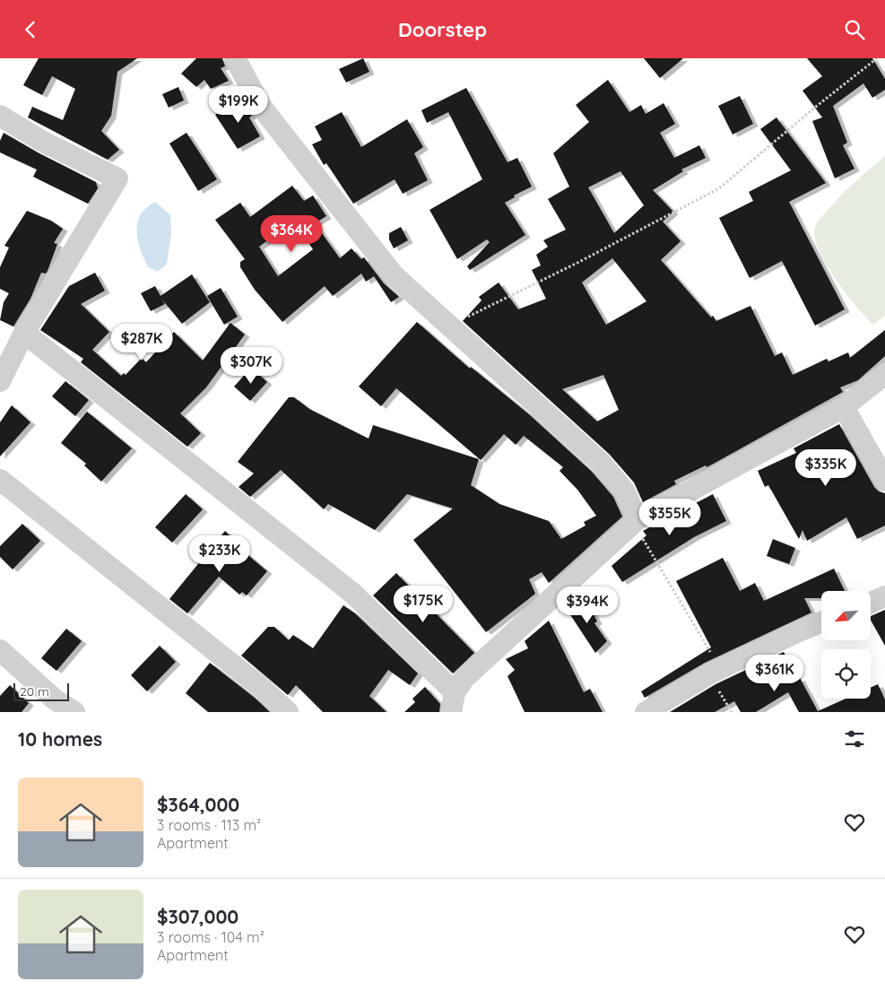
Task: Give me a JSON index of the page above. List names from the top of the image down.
{
  "scale_bar": "20 m",
  "north": "bottom left",
  "page": {
    "header": "Doorstep",
    "price": [
      "$199K",
      "$364K",
      "$287K",
      "$307K",
      "$335K",
      "$355K",
      "$233K",
      "$175K",
      "$394K",
      "$361K"
    ],
    "scale": "20 m",
    "heading": "10 homes",
    "list": [
      {
        "name": "$364,000",
        "note": "3 rooms · 113 m² · Apartment"
      },
      {
        "name": "$307,000",
        "note": "3 rooms · 104 m² · Apartment"
      }
    ]
  }
}
